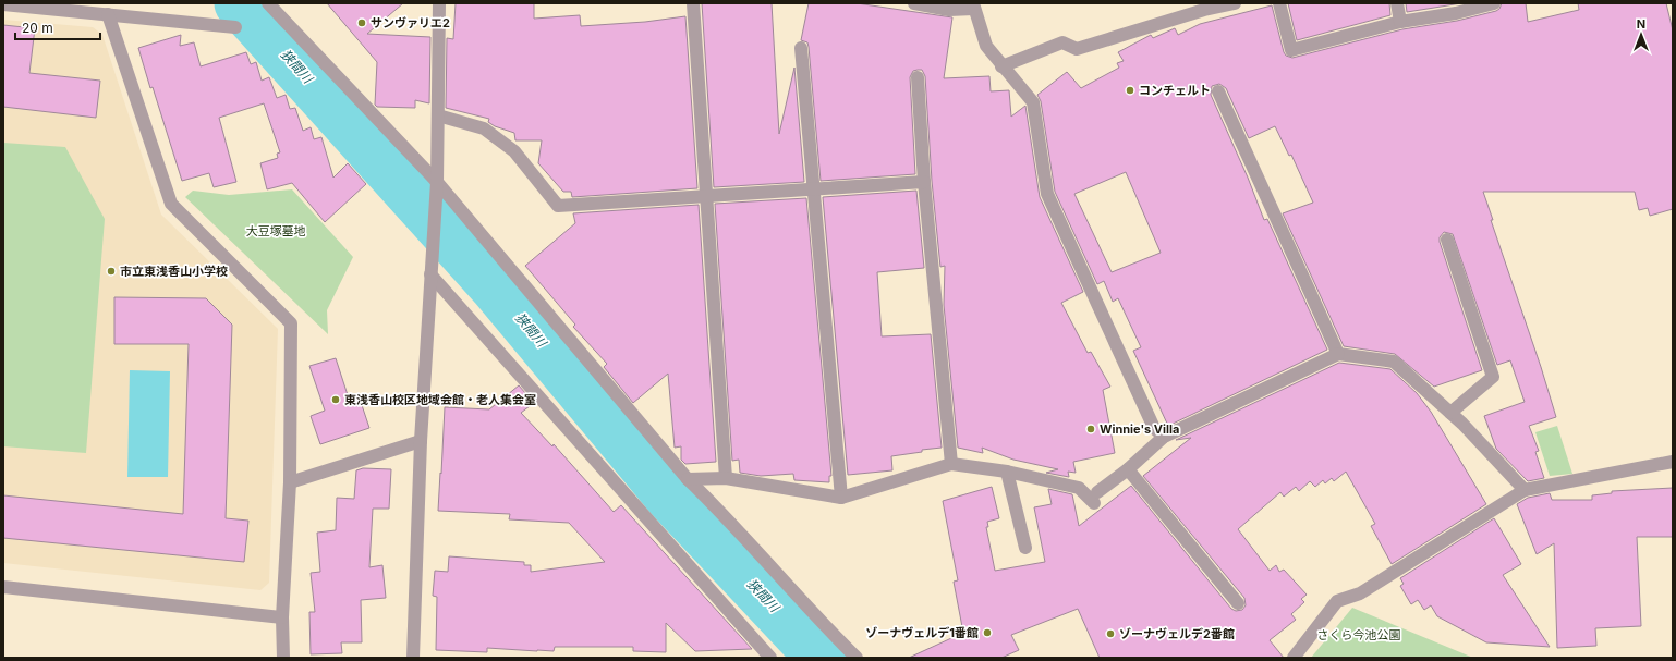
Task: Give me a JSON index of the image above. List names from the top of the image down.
{
  "water": ["狭間川"],
  "parks": ["大豆塚墓地", "さくら今池公園"],
  "places": [
    "サンヴァリエ2",
    "コンチェルト",
    "市立東浅香山小学校",
    "東浅香山校区地域会館・老人集会室",
    "Winnie's Villa",
    "ゾーナヴェルデ1番館",
    "ゾーナヴェルデ2番館"
  ],
  "scale_bar": "20 m",
  "north": "top"
}
